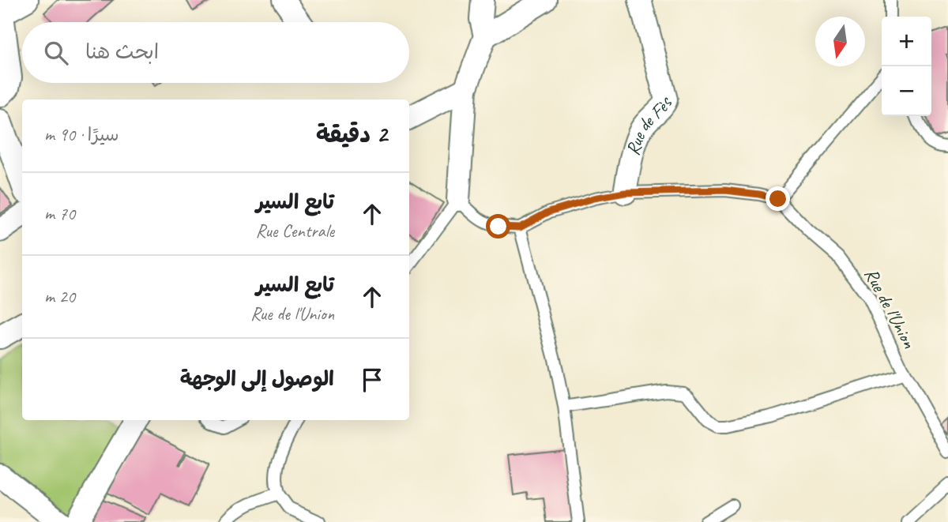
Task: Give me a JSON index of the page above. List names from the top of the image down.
{
  "streets": {
    "street": ["Rue de Fès"],
    "lane": ["Rue de l'Union"]
  },
  "north": "bottom",
  "page": {
    "map_buttons": ["+", "−"],
    "search": "ابحث هنا",
    "heading": ["2 دقيقة", "سيرًا · 90 m"],
    "list": [
      ["تابع السير", "Rue Centrale", "70 m"],
      ["تابع السير", "Rue de l'Union", "20 m"],
      "الوصول إلى الوجهة"
    ]
  }
}
